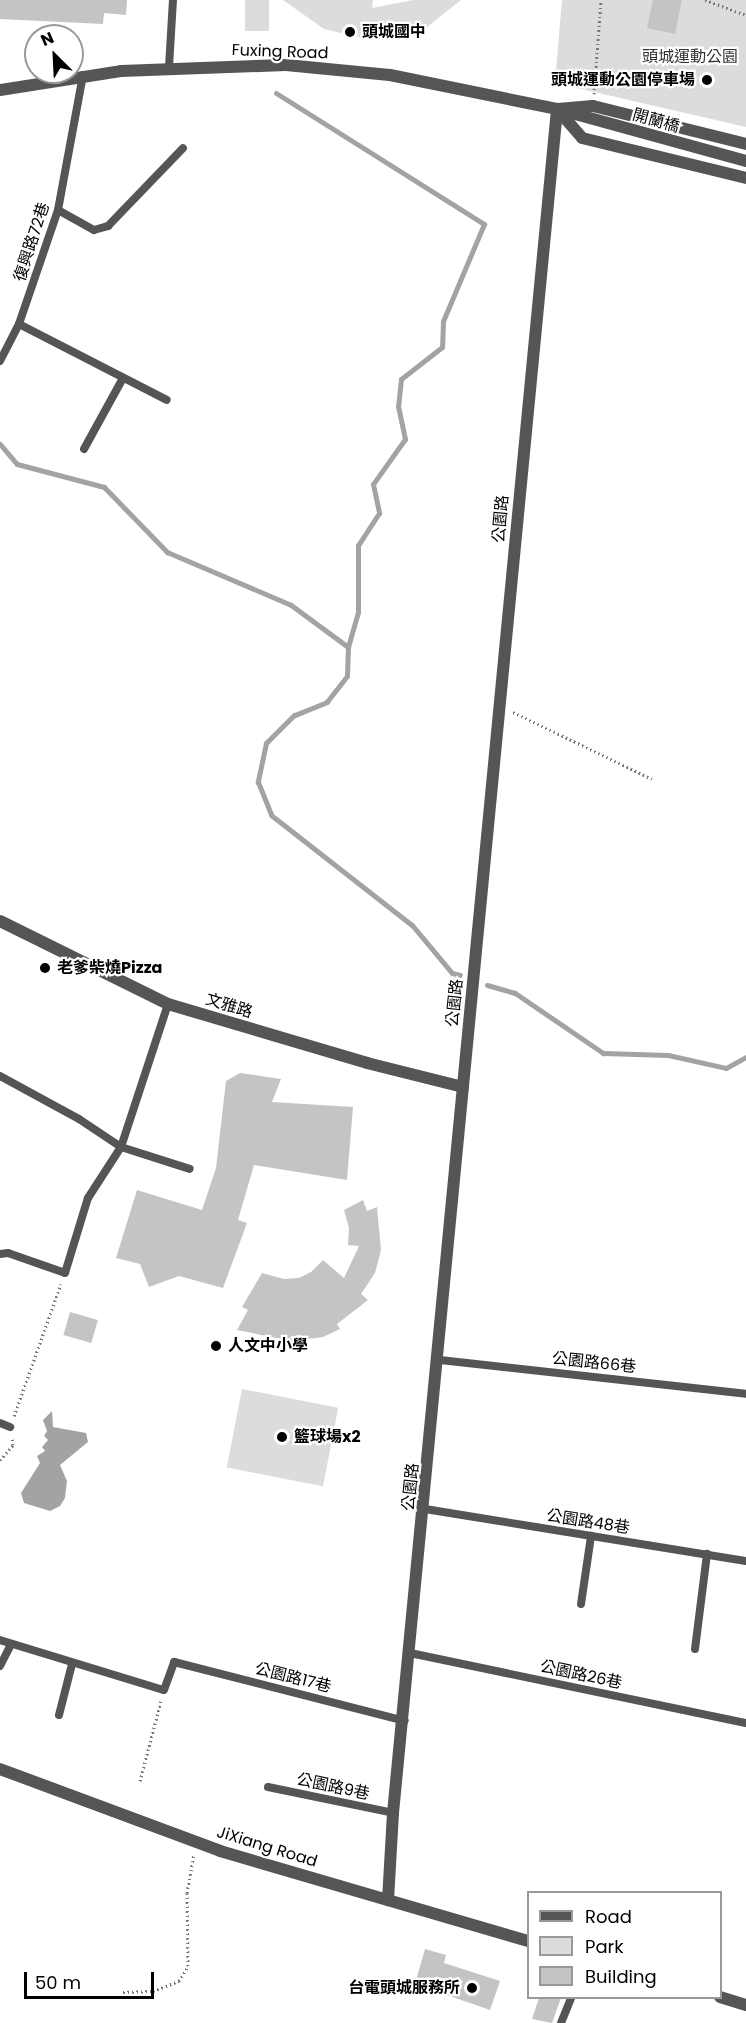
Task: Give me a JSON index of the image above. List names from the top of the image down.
{
  "streets": {
    "street": [
      "Fuxing Road",
      "開蘭橋",
      "公園路",
      "文雅路",
      "JiXiang Road"
    ],
    "lane": [
      "復興路72巷",
      "公園路66巷",
      "公園路48巷",
      "公園路26巷",
      "公園路17巷",
      "公園路9巷"
    ]
  },
  "crossings": [
    ["Fuxing Road", "開蘭橋"],
    ["Fuxing Road", "公園路"],
    ["開蘭橋", "公園路"],
    ["公園路", "文雅路"],
    ["公園路", "公園路66巷"],
    ["公園路", "公園路48巷"],
    ["公園路", "公園路26巷"],
    ["公園路", "公園路17巷"],
    ["公園路", "公園路9巷"],
    ["公園路", "JiXiang Road"]
  ],
  "parks": ["頭城運動公園"],
  "places": [
    "頭城國中",
    "頭城運動公園停車場",
    "老爹柴燒Pizza",
    "人文中小學",
    "籃球場x2",
    "台電頭城服務所"
  ],
  "legend": ["Road", "Park", "Building"],
  "scale_bar": "50 m",
  "north": "top left"
}
